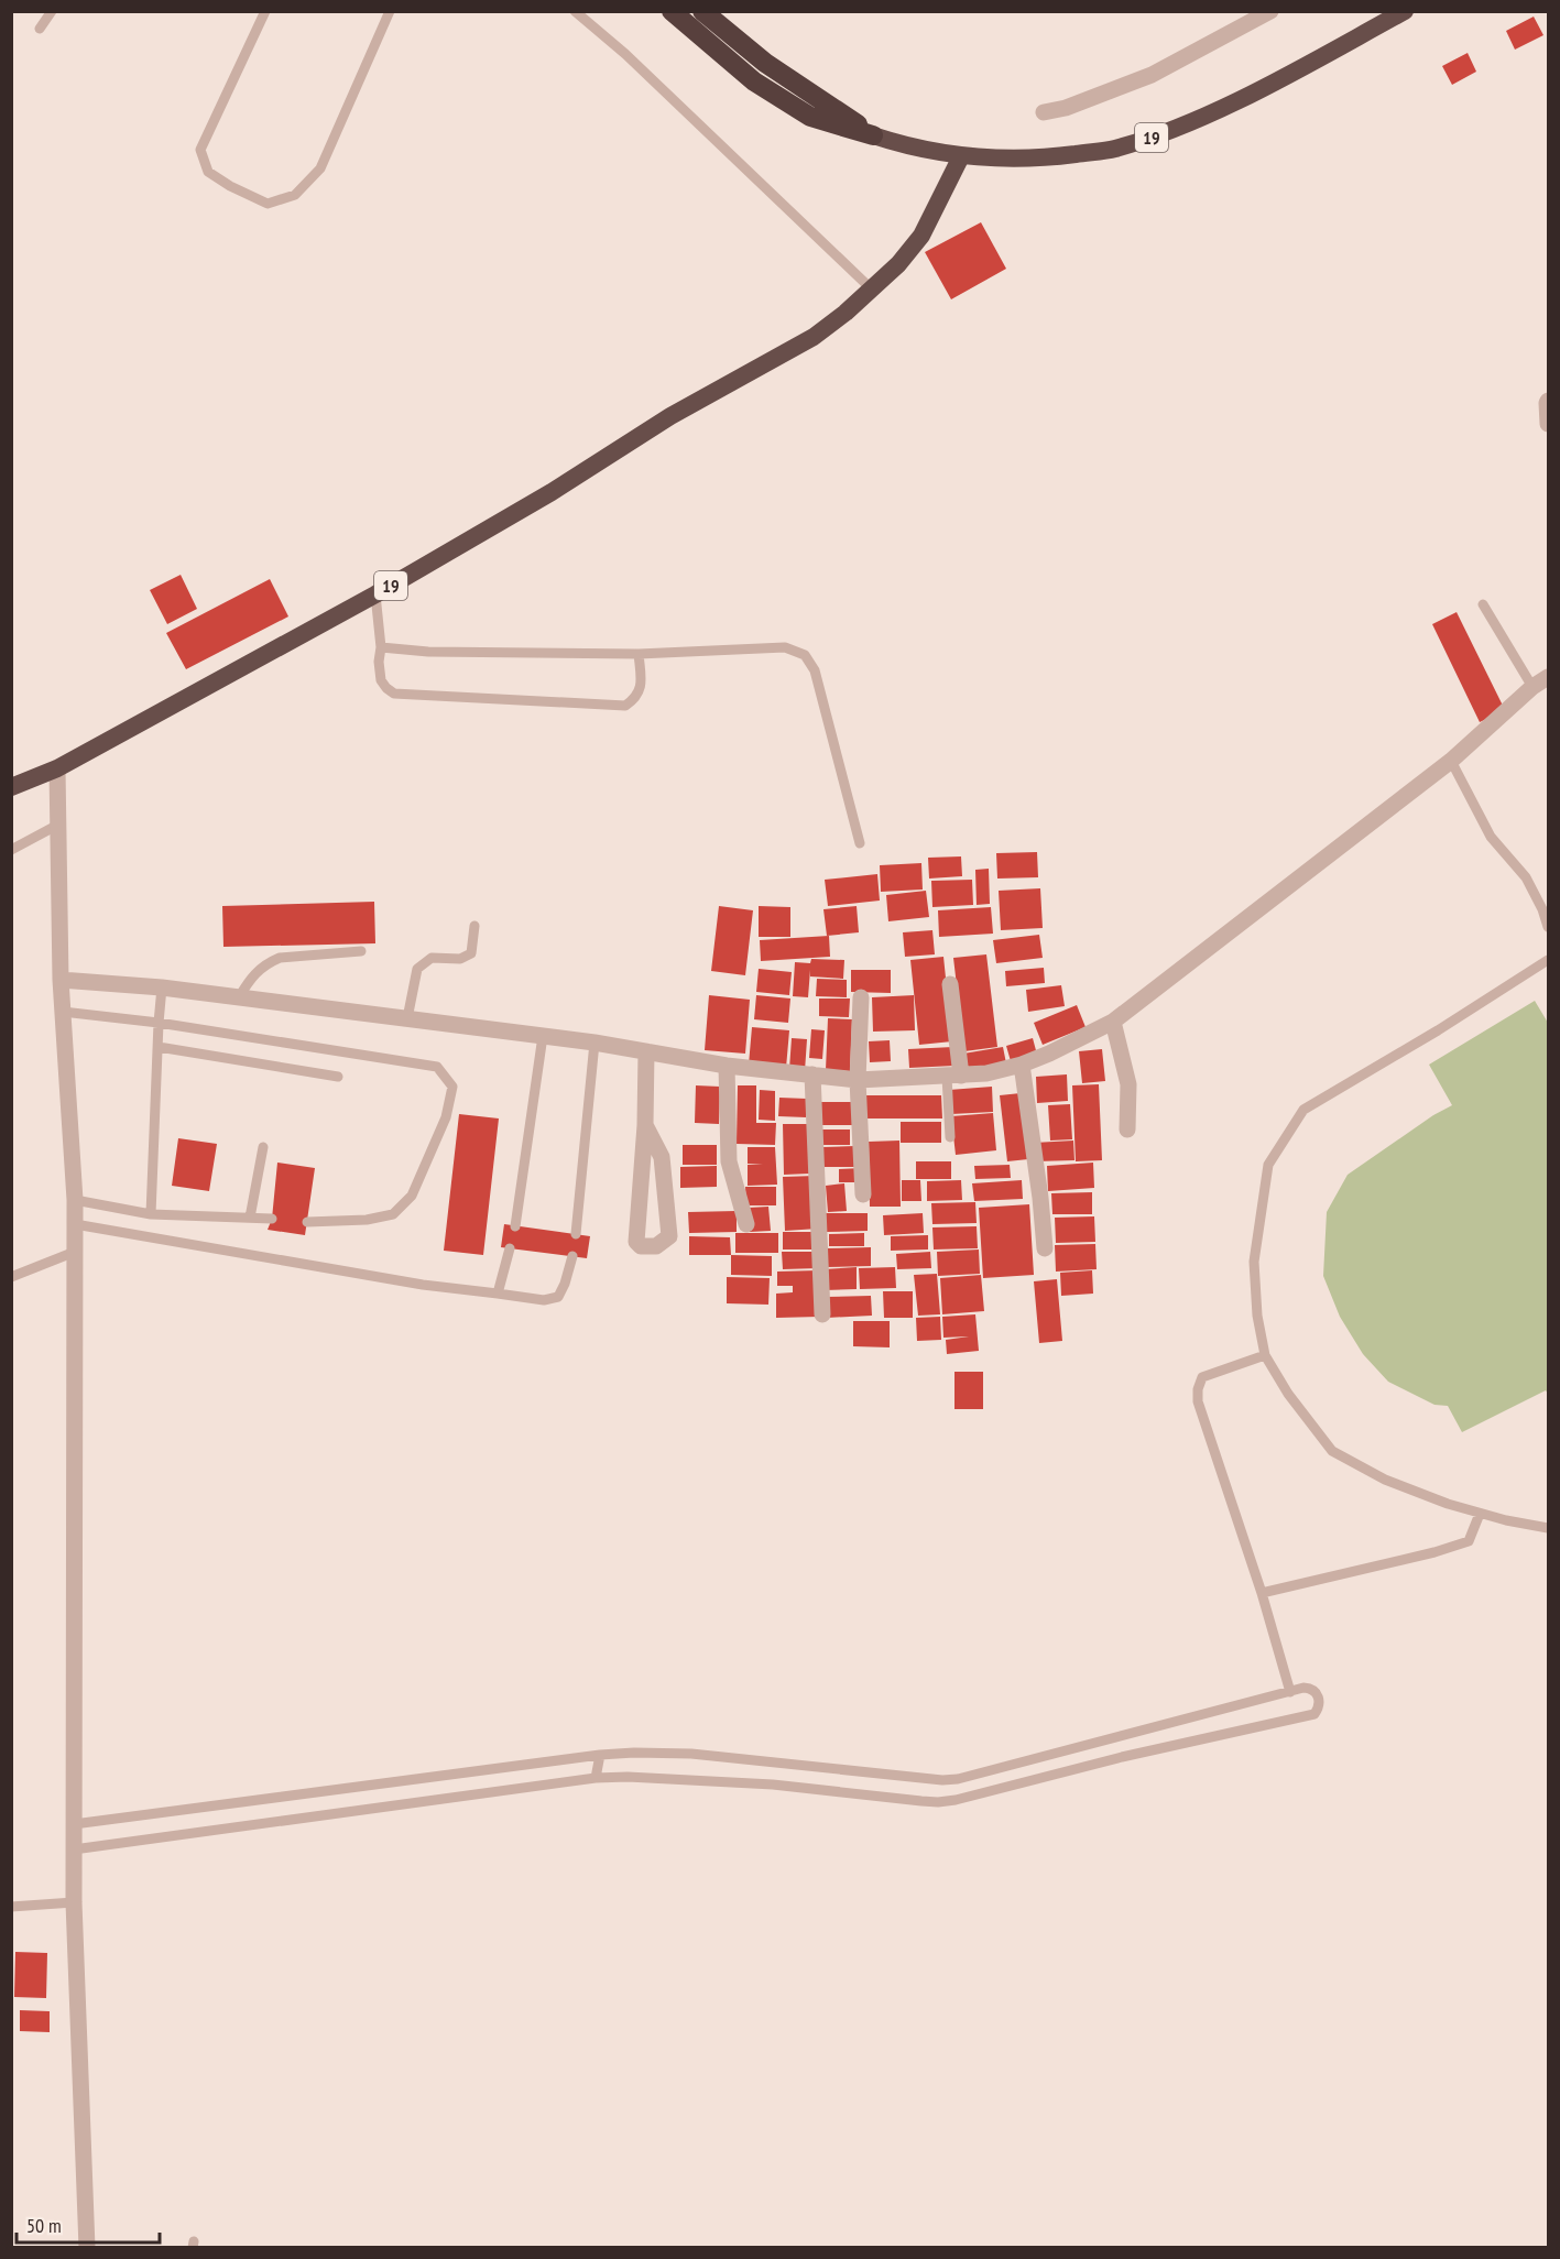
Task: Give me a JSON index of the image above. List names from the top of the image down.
{
  "streets": {
    "highway": ["19"]
  },
  "scale_bar": "50 m"
}
